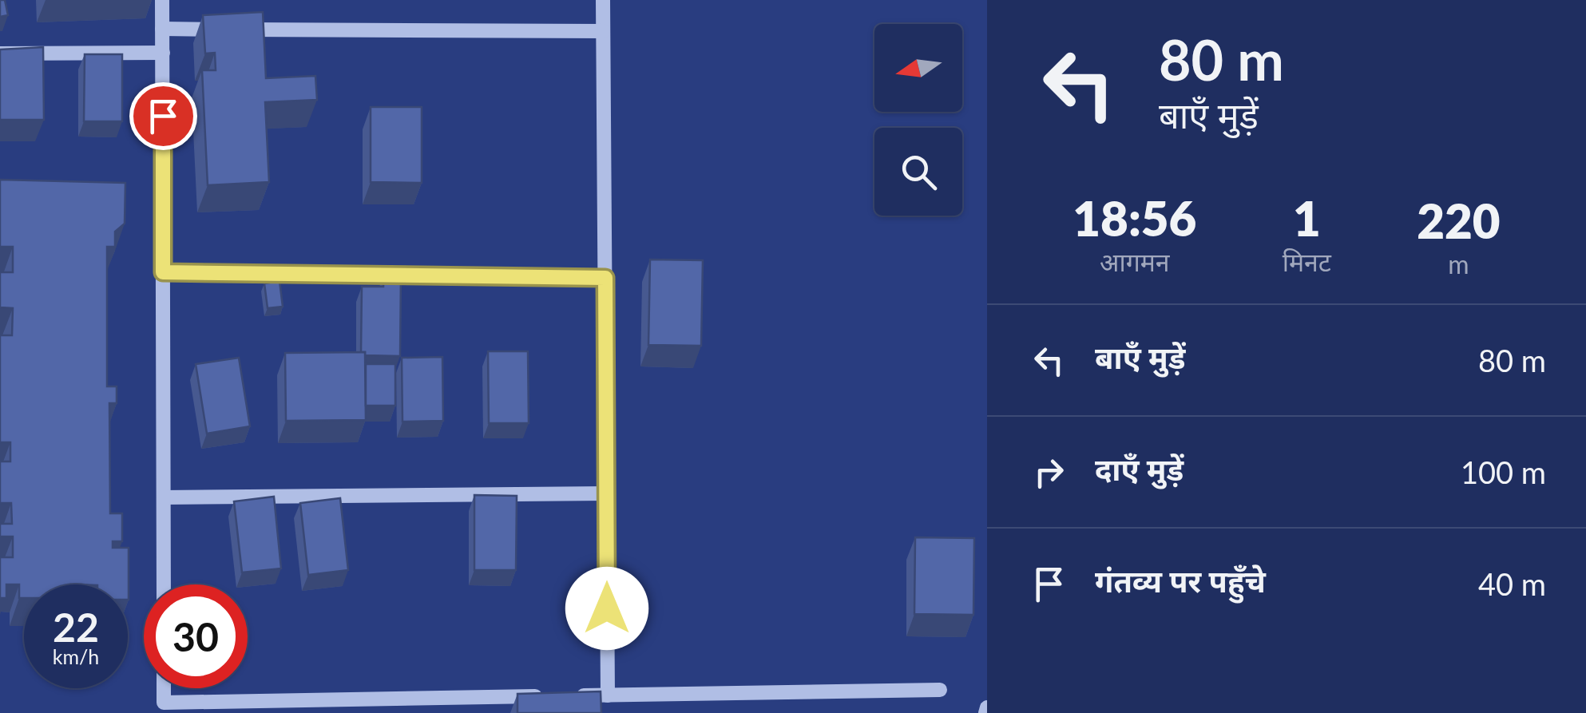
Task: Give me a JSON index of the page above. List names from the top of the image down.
{
  "north": "left",
  "page": {
    "turn": ["80 m", "बाएँ मुड़ें"],
    "eta": [
      "18:56",
      "आगमन",
      "1",
      "मिनट",
      "220",
      "m"
    ],
    "list": [
      {
        "name": "बाएँ मुड़ें",
        "value": "80 m"
      },
      {
        "name": "दाएँ मुड़ें",
        "value": "100 m"
      },
      {
        "name": "गंतव्य पर पहुँचे",
        "value": "40 m"
      }
    ],
    "speed": "22 km/h",
    "limit": "30"
  }
}
